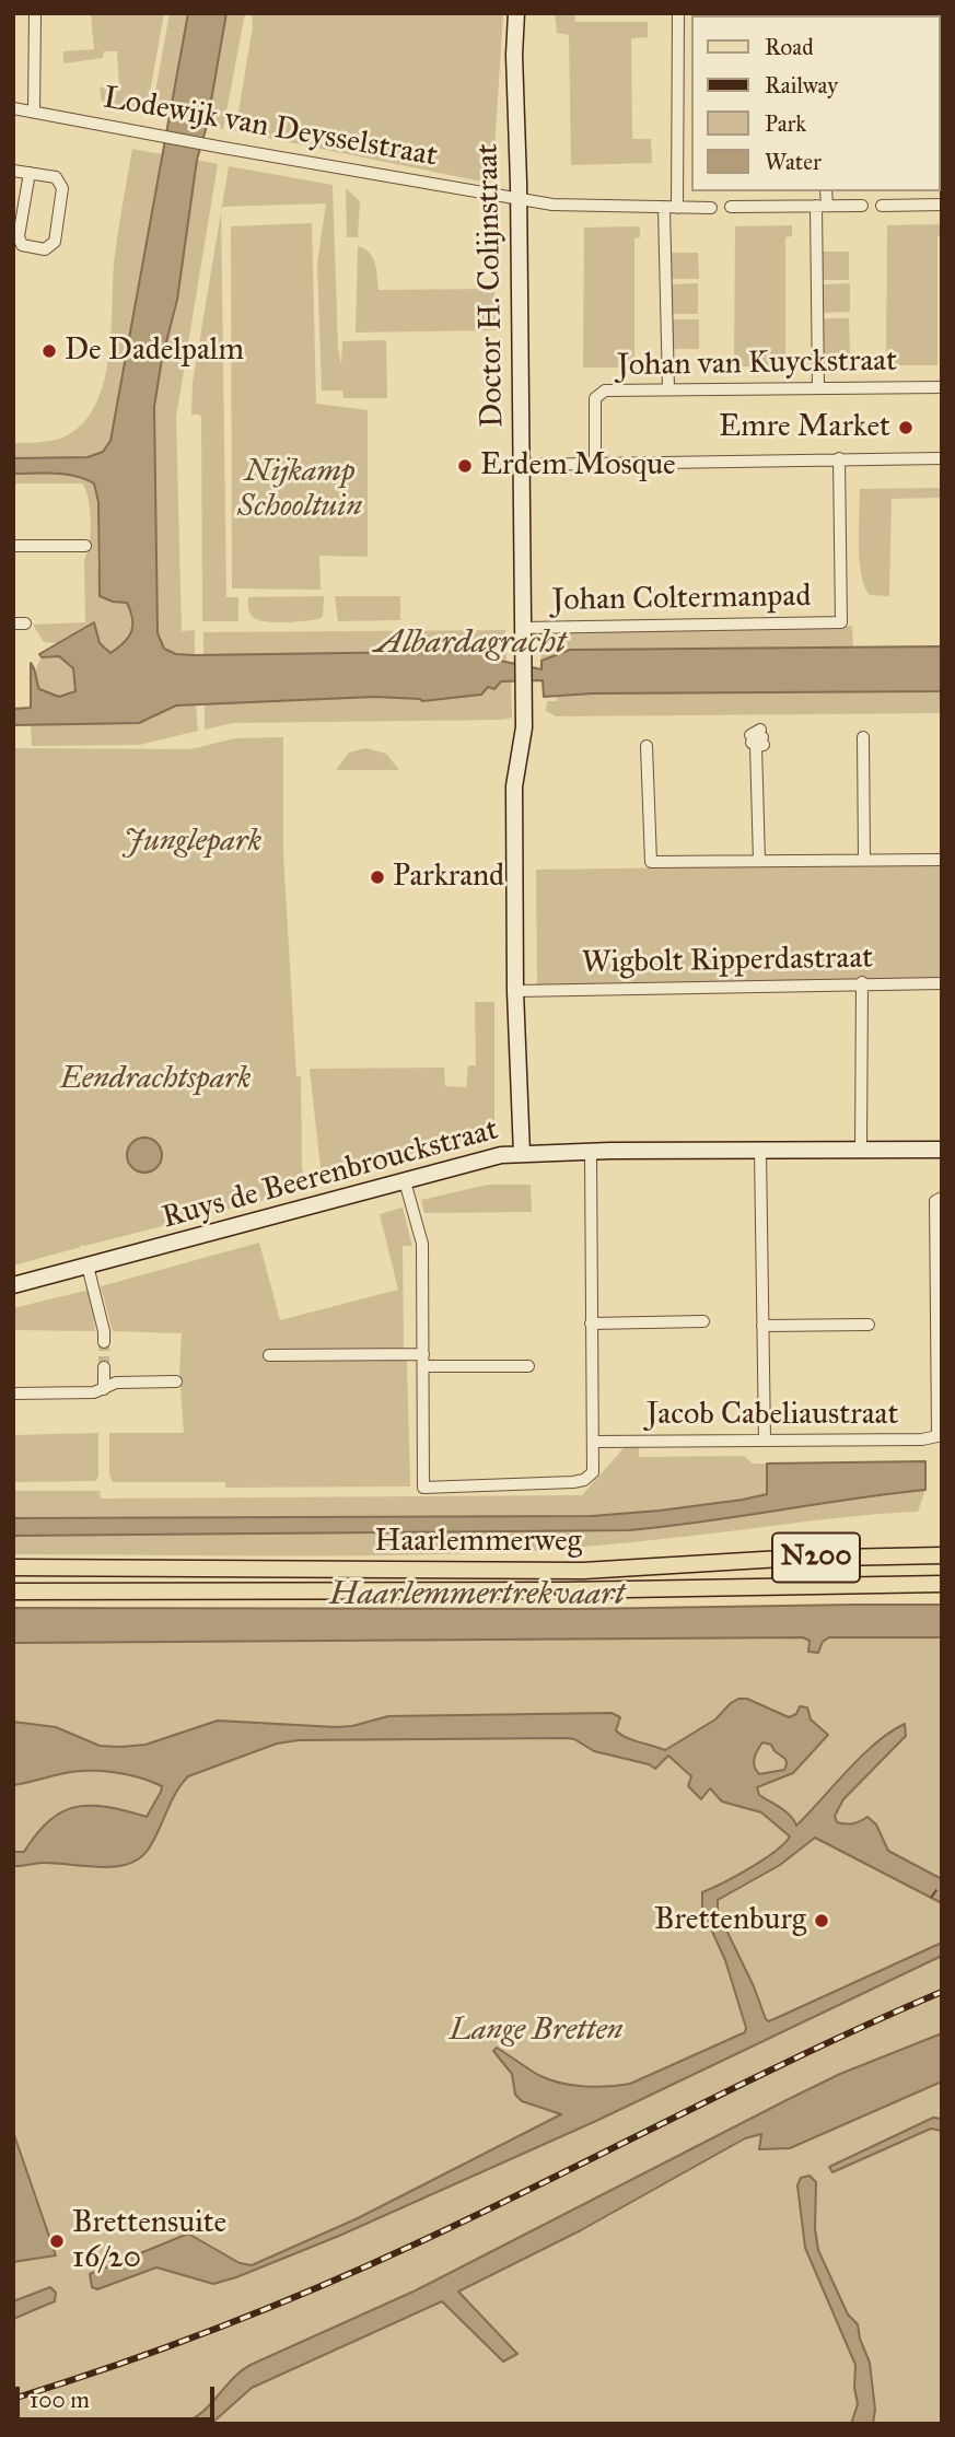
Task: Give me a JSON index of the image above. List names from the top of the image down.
{
  "streets": {
    "main road": ["Haarlemmerweg", "N200"],
    "street": [
      "Lodewijk van Deysselstraat",
      "Doctor H. Colijnstraat",
      "Johan van Kuyckstraat",
      "Johan Coltermanpad",
      "Wigbolt Ripperdastraat",
      "Ruys de Beerenbrouckstraat",
      "Jacob Cabeliaustraat"
    ]
  },
  "crossings": [
    ["Lodewijk van Deysselstraat", "Doctor H. Colijnstraat"],
    ["Doctor H. Colijnstraat", "Johan Coltermanpad"],
    ["Doctor H. Colijnstraat", "Wigbolt Ripperdastraat"],
    ["Doctor H. Colijnstraat", "Ruys de Beerenbrouckstraat"]
  ],
  "water": ["Albardagracht", "Haarlemmertrekvaart"],
  "parks": [
    "Nijkamp Schooltuin",
    "Junglepark",
    "Eendrachtspark",
    "Lange Bretten"
  ],
  "places": [
    "De Dadelpalm",
    "Emre Market",
    "Erdem Mosque",
    "Parkrand",
    "Brettenburg",
    "Brettensuite 16/20"
  ],
  "legend": [
    "Road",
    "Railway",
    "Park",
    "Water"
  ],
  "scale_bar": "100 m"
}
